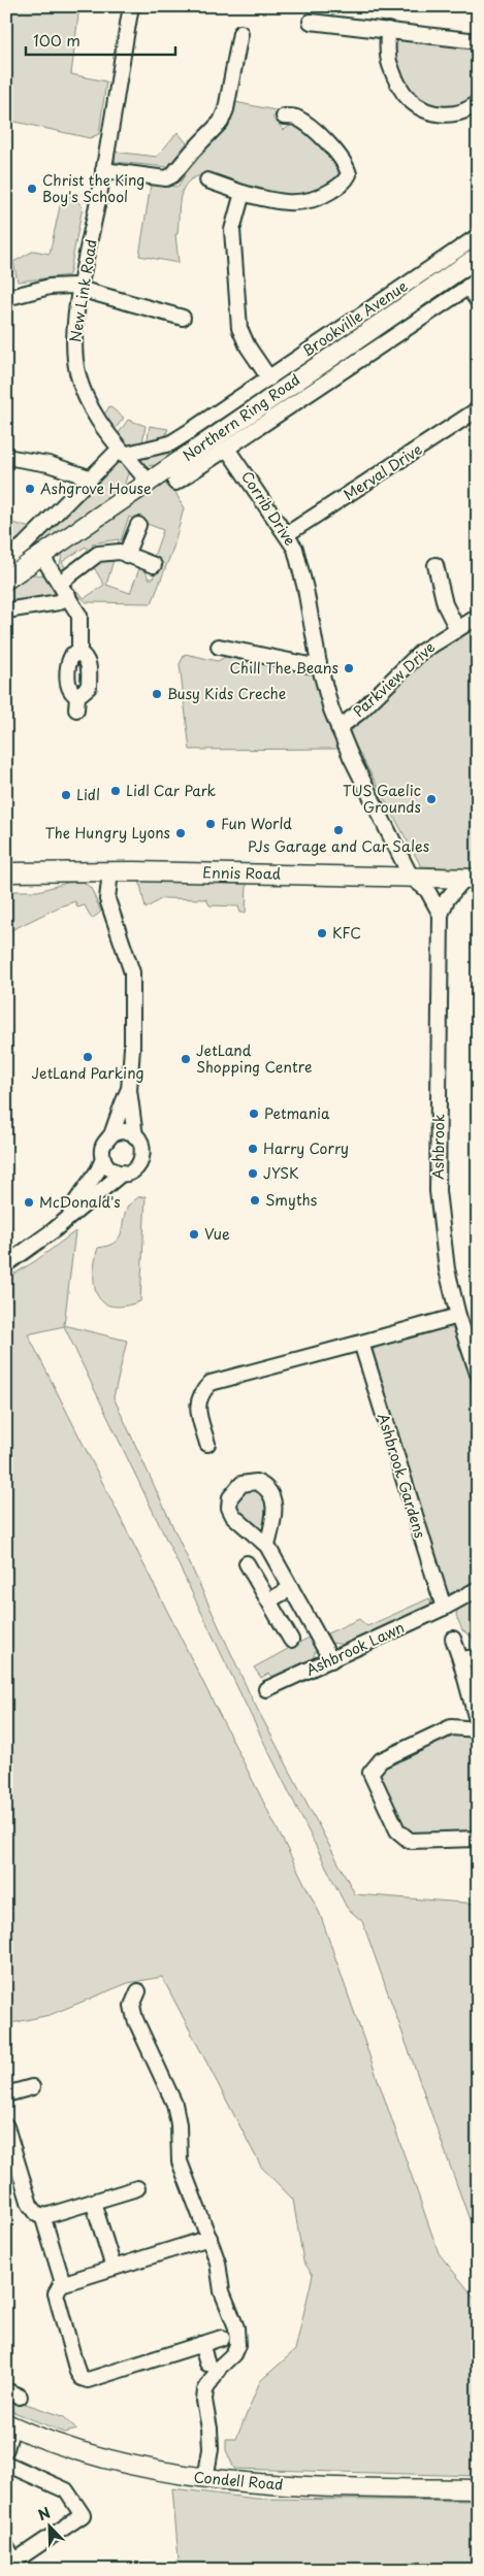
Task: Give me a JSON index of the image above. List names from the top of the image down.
{
  "streets": {
    "main road": ["Northern Ring Road", "Ennis Road", "Condell Road"],
    "street": [
      "New Link Road",
      "Brookville Avenue",
      "Merval Drive",
      "Corrib Drive",
      "Parkview Drive",
      "Ashbrook",
      "Ashbrook Gardens",
      "Ashbrook Lawn"
    ]
  },
  "crossings": [
    ["New Link Road", "Brookville Avenue"],
    ["New Link Road", "Northern Ring Road"],
    ["Merval Drive", "Corrib Drive"],
    ["Corrib Drive", "Parkview Drive"],
    ["Corrib Drive", "Ennis Road"],
    ["Corrib Drive", "Ashbrook"],
    ["Ennis Road", "Ashbrook"],
    ["Ashbrook Gardens", "Ashbrook Lawn"]
  ],
  "places": [
    "Christ the King Boy's School",
    "Ashgrove House",
    "Chill The Beans",
    "Busy Kids Creche",
    "Lidl Car Park",
    "Lidl",
    "TUS Gaelic Grounds",
    "Fun World",
    "PJs Garage and Car Sales",
    "The Hungry Lyons",
    "KFC",
    "JetLand Parking",
    "JetLand Shopping Centre",
    "Petmania",
    "Harry Corry",
    "JYSK",
    "Smyths",
    "McDonald's",
    "Vue"
  ],
  "scale_bar": "100 m",
  "north": "top left"
}
